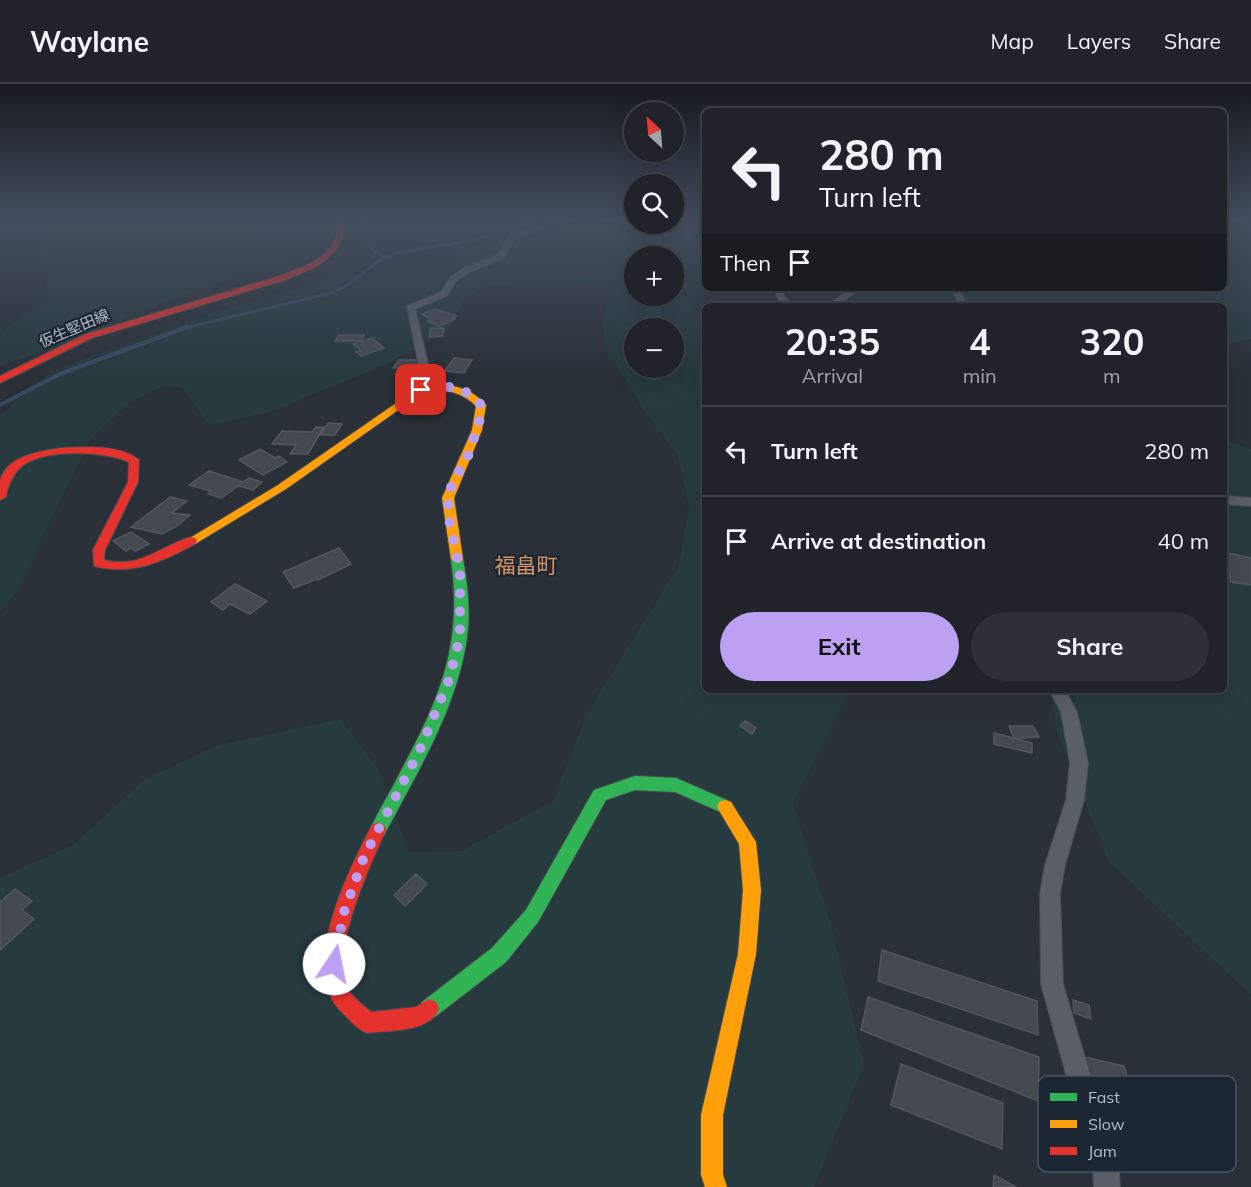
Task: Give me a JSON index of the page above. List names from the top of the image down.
{
  "streets": {
    "street": ["仮生堅田線"]
  },
  "districts": ["福畠町"],
  "legend": ["Fast", "Slow", "Jam"],
  "north": "top left",
  "page": {
    "header": "Waylane",
    "nav": ["Map", "Layers", "Share"],
    "map_buttons": ["+", "−"],
    "turn": ["280 m", "Turn left"],
    "then": "Then",
    "eta": [
      "20:35",
      "Arrival",
      "4",
      "min",
      "320",
      "m"
    ],
    "list": [
      {
        "name": "Turn left",
        "value": "280 m"
      },
      {
        "name": "Arrive at destination",
        "value": "40 m"
      }
    ],
    "buttons": ["Exit", "Share"]
  }
}
